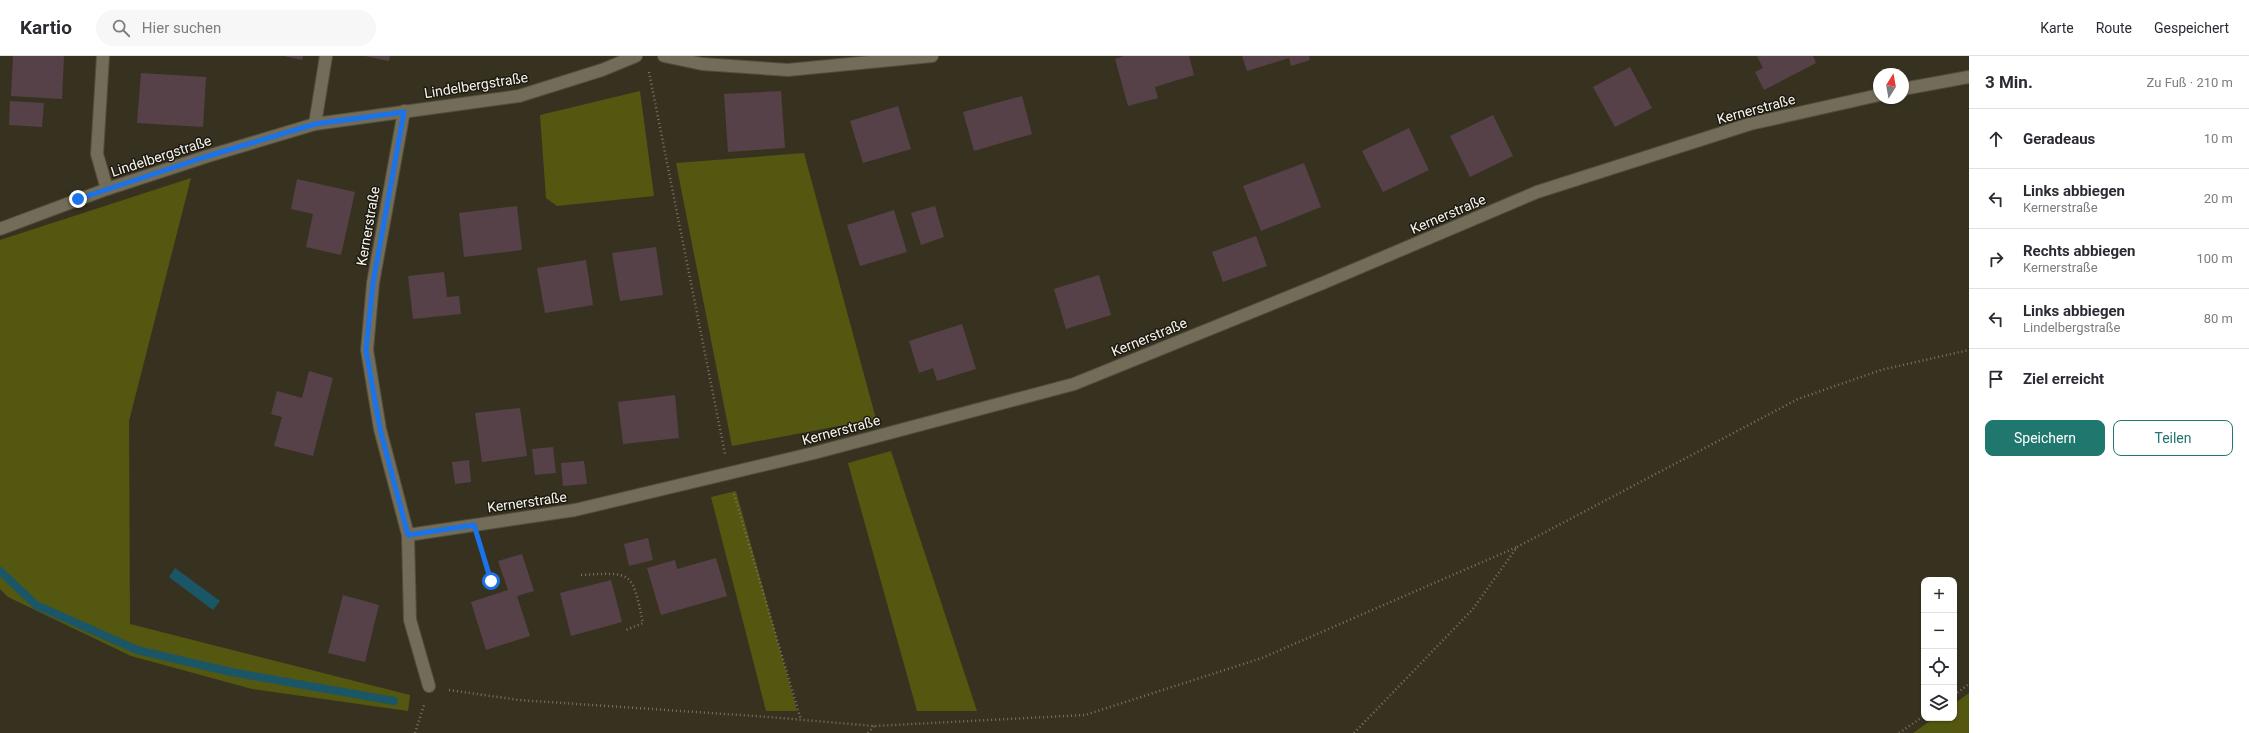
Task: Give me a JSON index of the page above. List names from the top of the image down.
{
  "streets": {
    "street": ["Lindelbergstraße", "Kernerstraße"]
  },
  "crossings": [
    ["Lindelbergstraße", "Kernerstraße"]
  ],
  "north": "top",
  "page": {
    "header": "Kartio",
    "search": "Hier suchen",
    "nav": ["Karte", "Route", "Gespeichert"],
    "heading": ["3 Min.", "Zu Fuß · 210 m"],
    "list": [
      ["Geradeaus", "10 m"],
      ["Links abbiegen", "Kernerstraße", "20 m"],
      ["Rechts abbiegen", "Kernerstraße", "100 m"],
      ["Links abbiegen", "Lindelbergstraße", "80 m"],
      "Ziel erreicht"
    ],
    "buttons": ["Speichern", "Teilen"],
    "map_buttons": ["+", "−"]
  }
}
